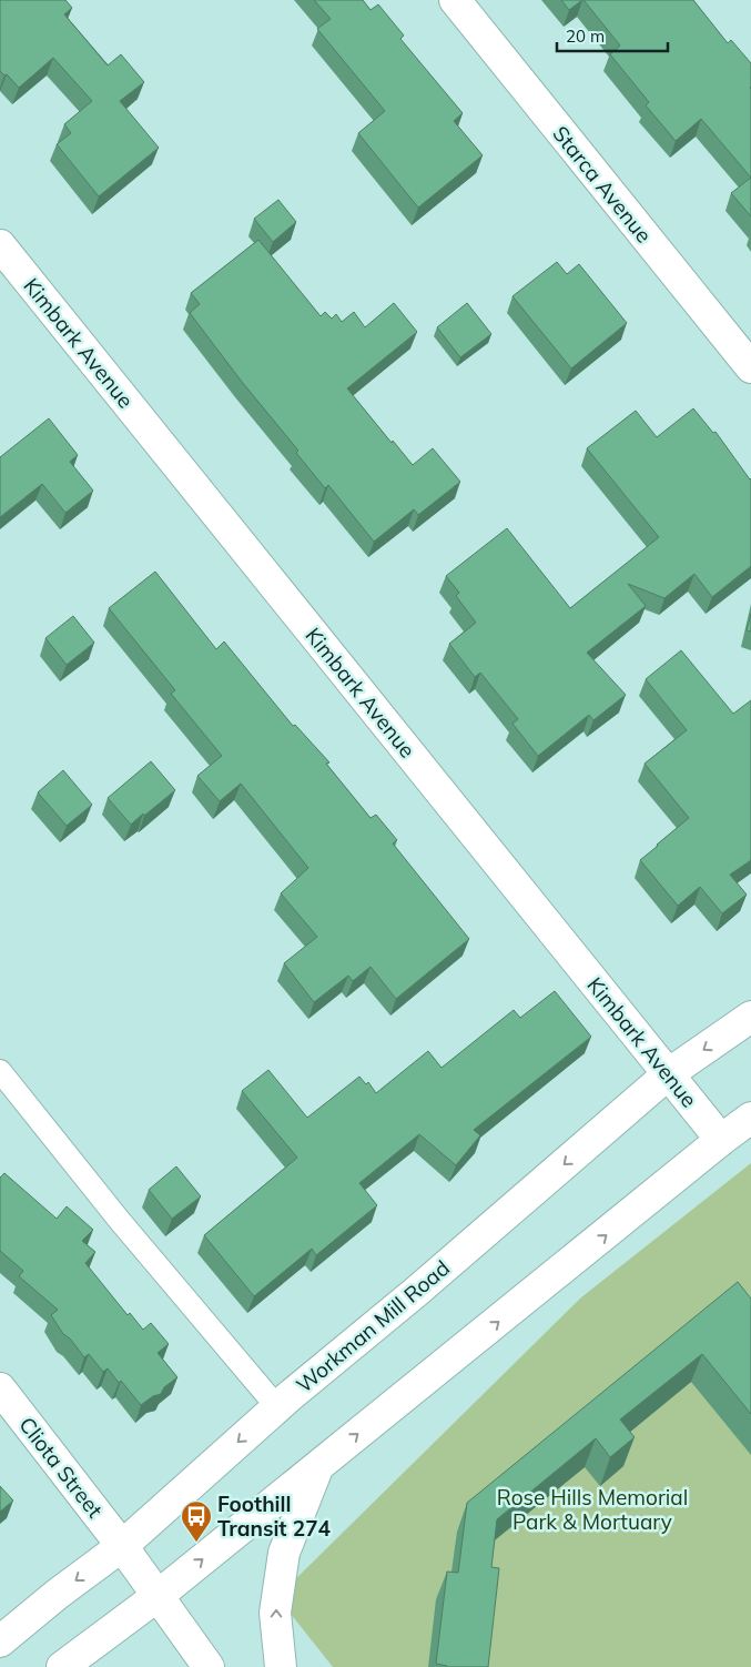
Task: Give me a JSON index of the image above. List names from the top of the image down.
{
  "streets": {
    "main road": [
      "Starca Avenue",
      "Kimbark Avenue",
      "Workman Mill Road",
      "Cliota Street"
    ]
  },
  "crossings": [
    ["Kimbark Avenue", "Workman Mill Road"],
    ["Workman Mill Road", "Cliota Street"]
  ],
  "parks": ["Rose Hills Memorial Park & Mortuary"],
  "places": {
    "bus stop": ["Foothill Transit 274"]
  },
  "scale_bar": "20 m"
}
